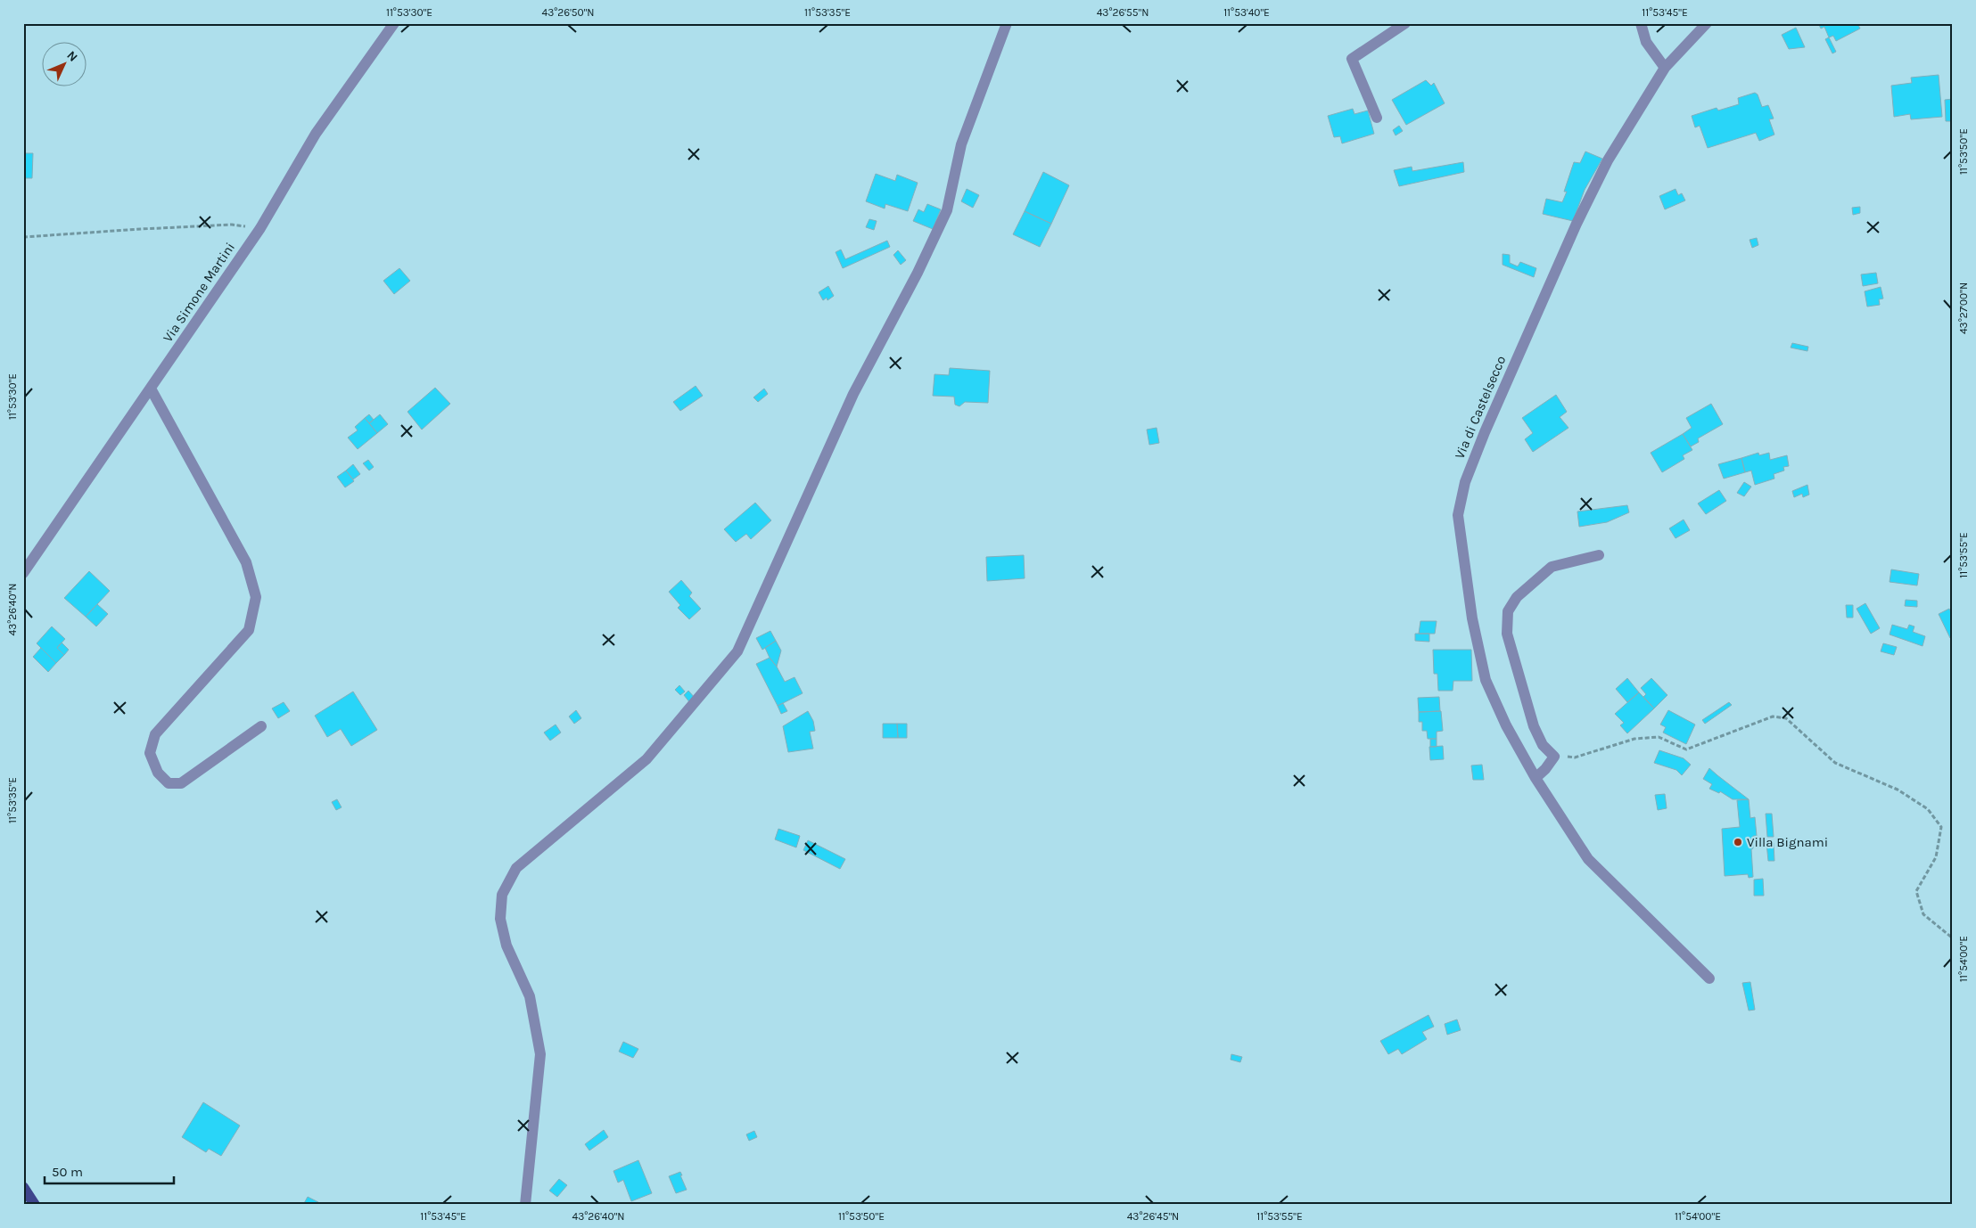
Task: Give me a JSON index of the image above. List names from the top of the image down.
{
  "streets": {
    "street": ["Via Simone Martini", "Via di Castelsecco"]
  },
  "places": ["Villa Bignami"],
  "scale_bar": "50 m",
  "north": "top right",
  "coordinates": [
    "11°53'30\"E",
    "43°26'50\"N",
    "11°53'35\"E",
    "43°26'55\"N",
    "11°53'40\"E",
    "11°53'45\"E",
    "11°53'50\"E",
    "43°27'00\"N",
    "11°53'55\"E",
    "43°26'40\"N",
    "11°54'00\"E",
    "43°26'45\"N"
  ]
}
